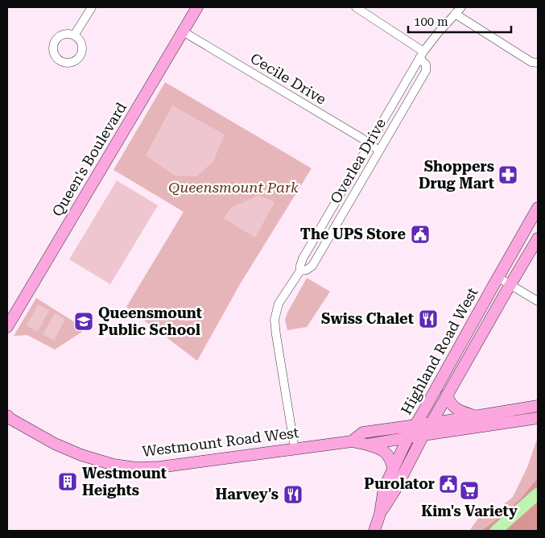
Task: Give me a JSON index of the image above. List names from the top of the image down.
{
  "streets": {
    "main road": ["Queen's Boulevard", "Highland Road West", "Westmount Road West"],
    "street": ["Cecile Drive", "Overlea Drive"]
  },
  "crossings": [
    ["Cecile Drive", "Queen's Boulevard"],
    ["Cecile Drive", "Overlea Drive"],
    ["Overlea Drive", "Westmount Road West"],
    ["Highland Road West", "Westmount Road West"]
  ],
  "parks": ["Queensmount Park"],
  "places": {
    "pharmacy": ["Shoppers Drug Mart"],
    "public building": ["The UPS Store", "Purolator"],
    "restaurant": ["Swiss Chalet", "Harvey's"],
    "school or university": ["Queensmount Public School"],
    "building": ["Westmount Heights"],
    "supermarket": ["Kim's Variety"]
  },
  "scale_bar": "100 m"
}
